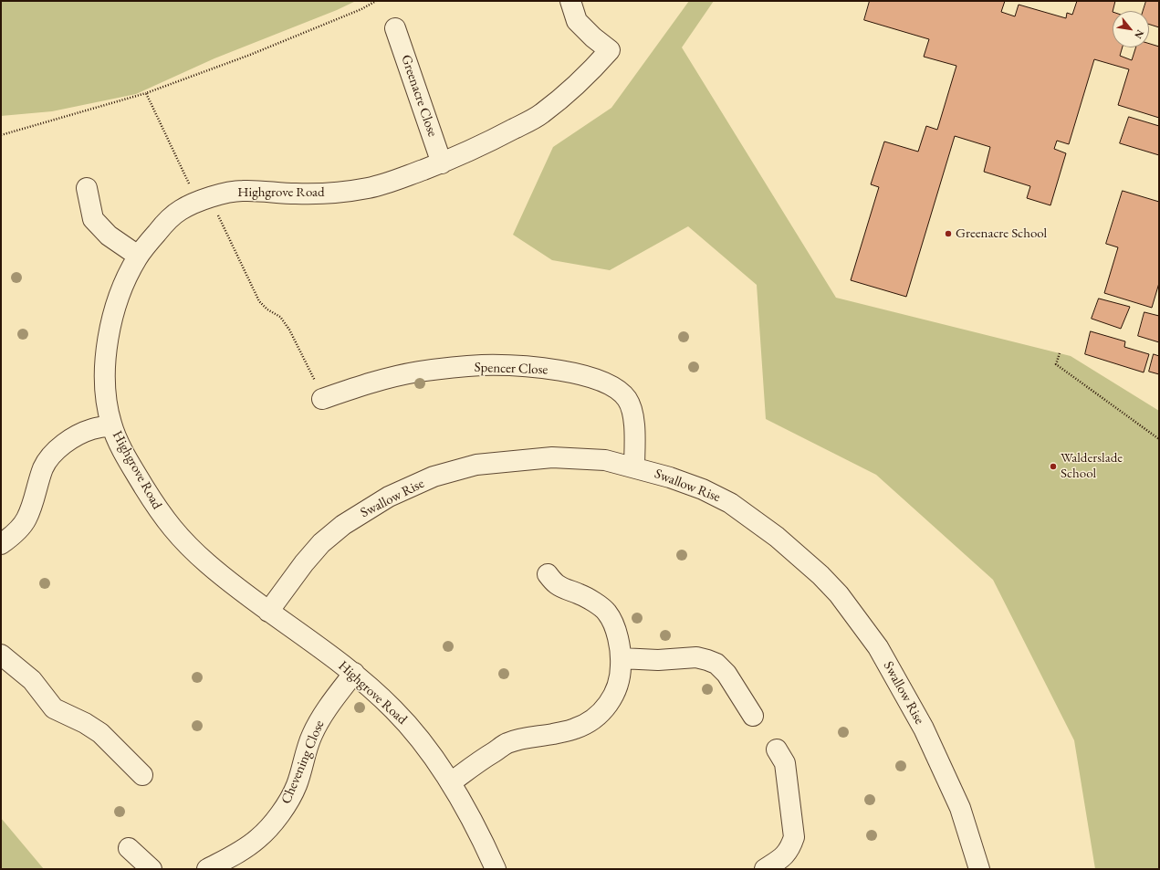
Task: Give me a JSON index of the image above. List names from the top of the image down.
{
  "streets": {
    "street": [
      "Greenacre Close",
      "Highgrove Road",
      "Spencer Close",
      "Swallow Rise",
      "Chevening Close"
    ]
  },
  "crossings": [
    ["Greenacre Close", "Highgrove Road"],
    ["Highgrove Road", "Swallow Rise"],
    ["Highgrove Road", "Chevening Close"],
    ["Spencer Close", "Swallow Rise"]
  ],
  "places": ["Greenacre School", "Walderslade School"],
  "north": "bottom right"
}
